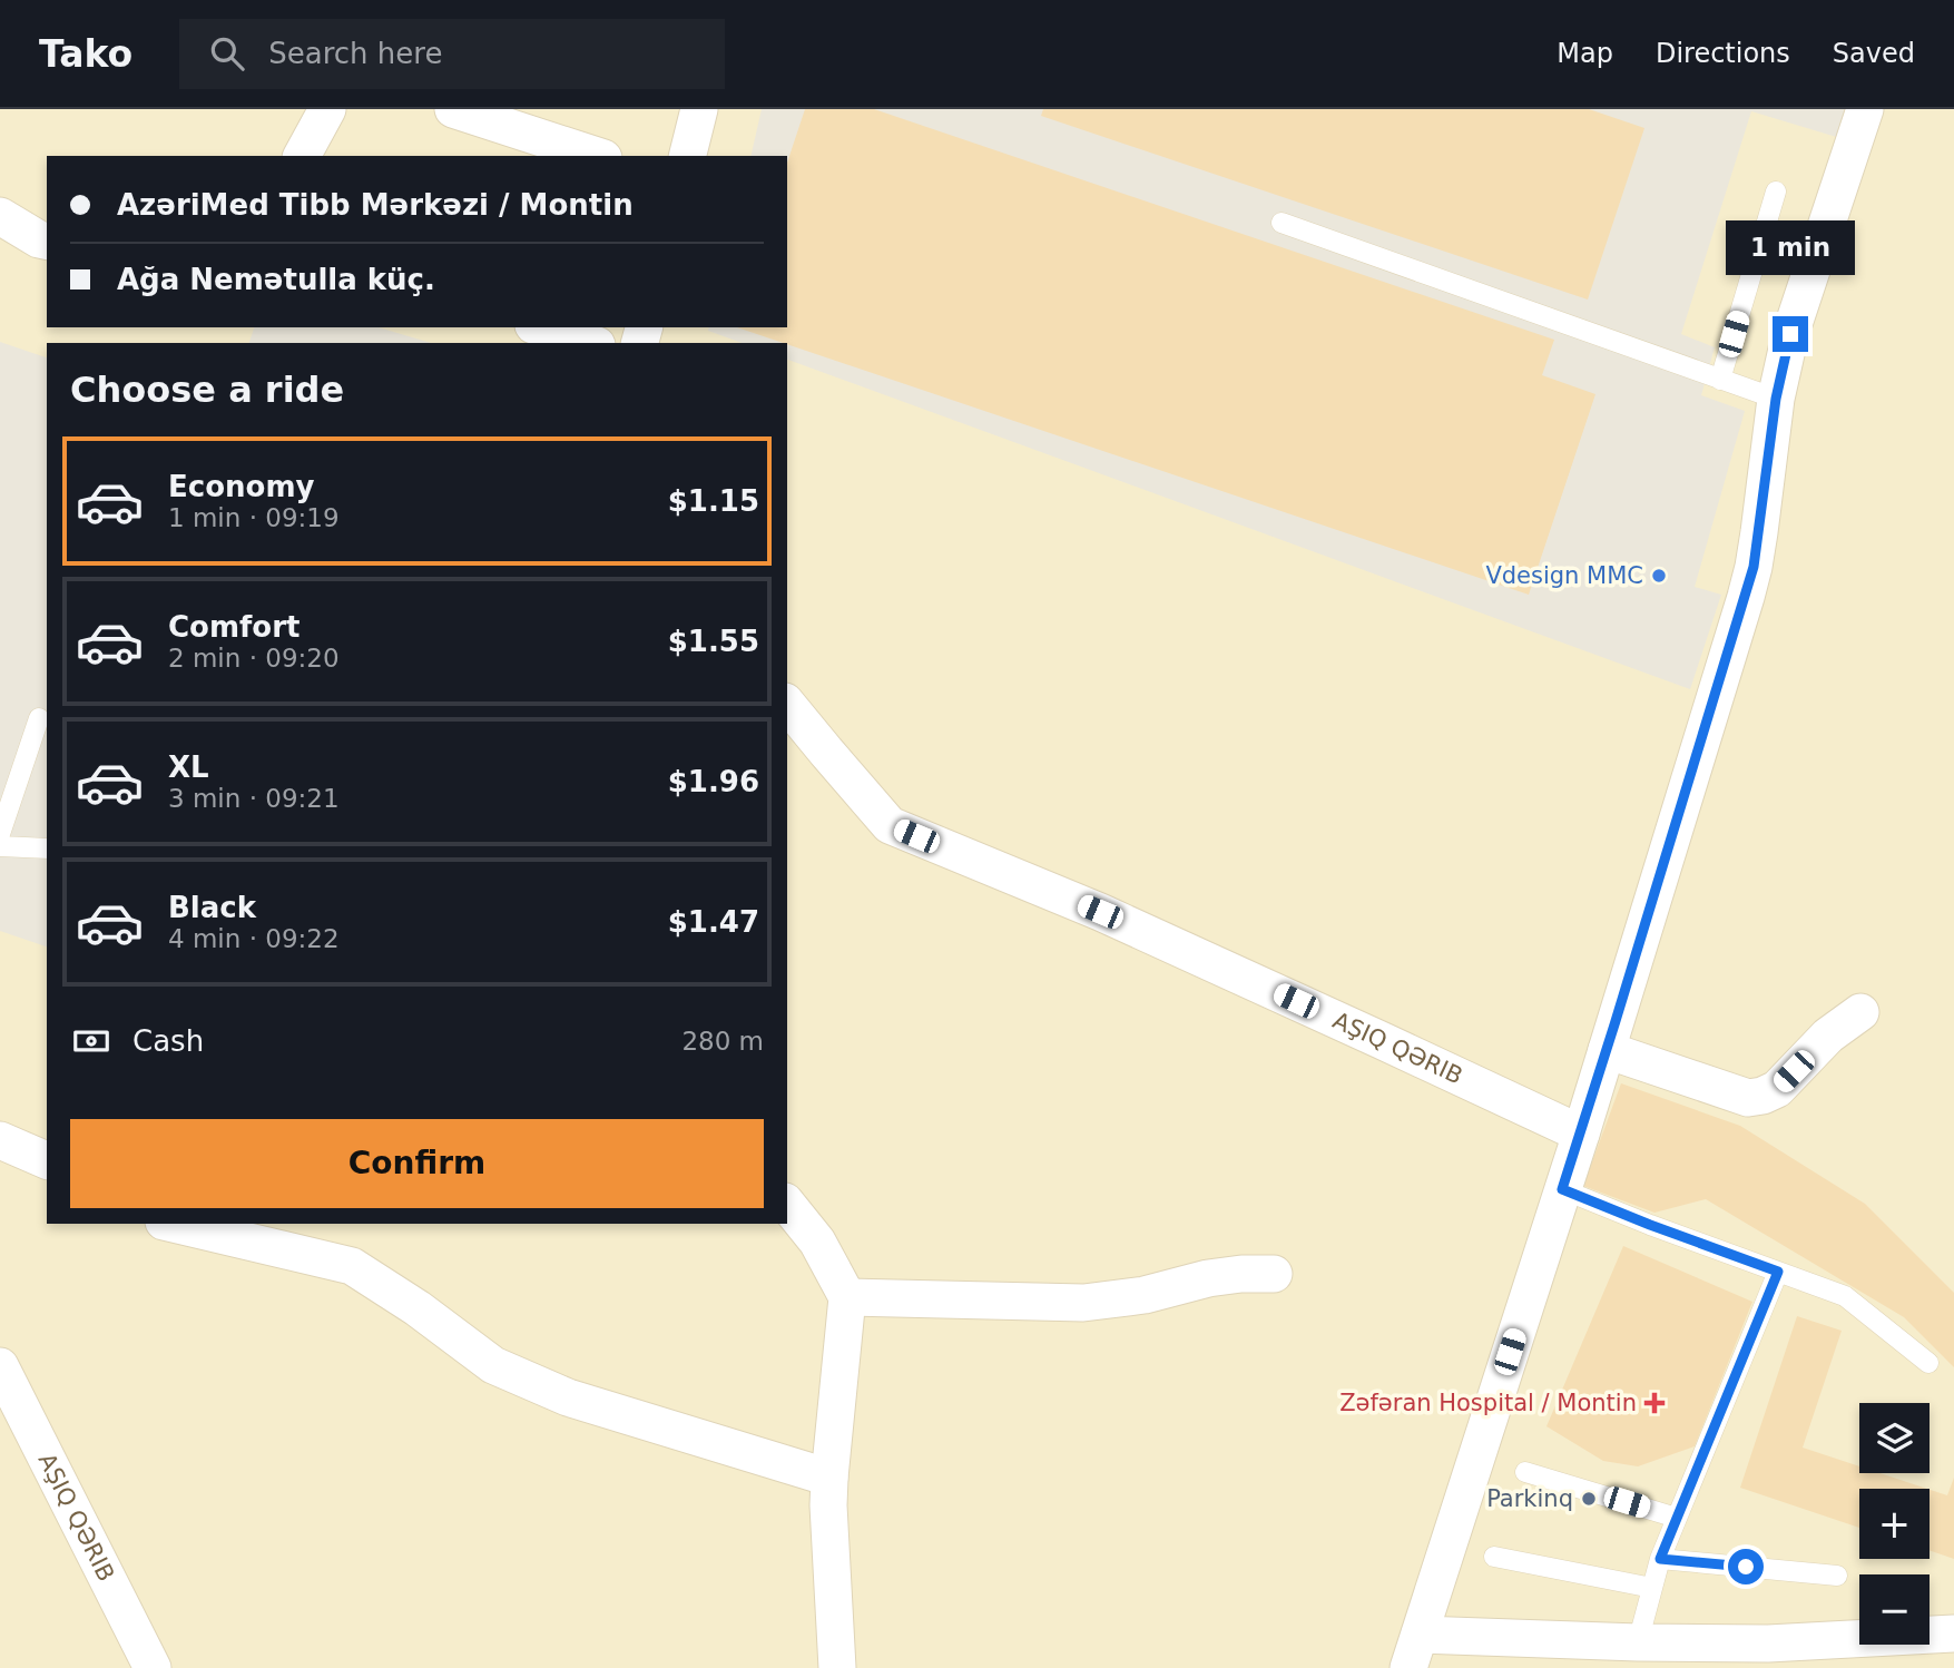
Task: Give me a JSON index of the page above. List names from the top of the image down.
{
  "places": {
    "other": ["Vdesign MMC", "Parkinq"],
    "health": ["Zəfəran Hospital / Montin"]
  },
  "page": {
    "header": "Tako",
    "search": "Search here",
    "nav": ["Map", "Directions", "Saved"],
    "banner": ["AzəriMed Tibb Mərkəzi / Montin", "Ağa Nemətulla küç."],
    "bubble": "1 min",
    "heading": "Choose a ride",
    "list": [
      {
        "name": "Economy",
        "note": "1 min · 09:19",
        "value": "$1.15"
      },
      {
        "name": "Comfort",
        "note": "2 min · 09:20",
        "value": "$1.55"
      },
      {
        "name": "XL",
        "note": "3 min · 09:21",
        "value": "$1.96"
      },
      {
        "name": "Black",
        "note": "4 min · 09:22",
        "value": "$1.47"
      }
    ],
    "pay": ["Cash", "280 m"],
    "buttons": "Confirm",
    "map_buttons": ["+", "−"]
  }
}
